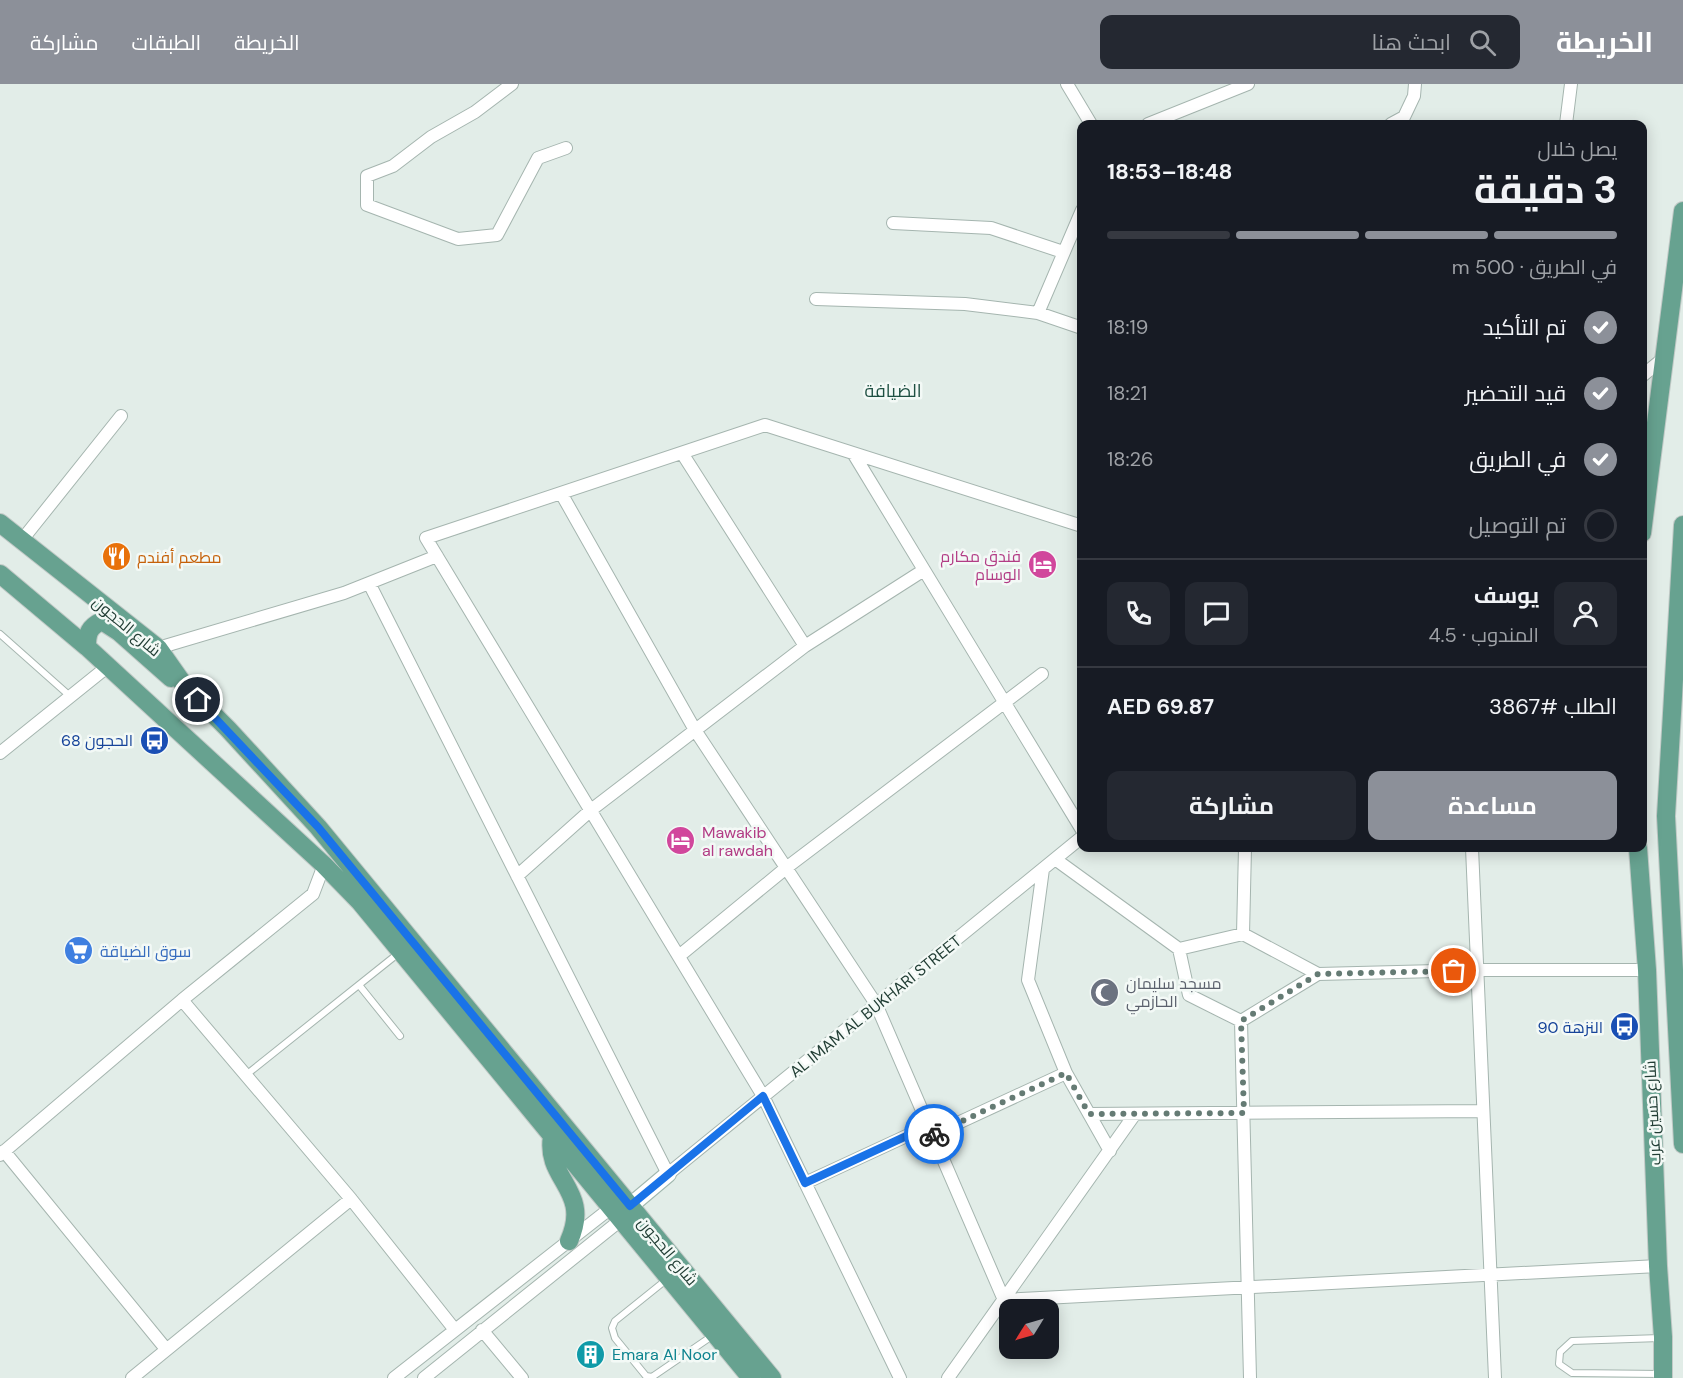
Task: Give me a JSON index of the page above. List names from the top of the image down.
{
  "streets": {
    "main road": ["شارع الحجون", "شارع حسين عرب"],
    "street": ["AL IMAM AL BUKHARI STREET"]
  },
  "districts": ["الضيافة"],
  "places": {
    "restaurant": ["مطعم أفندم"],
    "hotel": ["فندق مكارم الوسام", "Mawakib al rawdah"],
    "bus stop": ["الحجون 68", "النزهة 90"],
    "supermarket": ["سوق الضياقة"],
    "mosque": ["مسجد سليمان الحازمي"],
    "building": ["Emara Al Noor"]
  },
  "north": "bottom left",
  "page": {
    "header": "الخريطة",
    "search": "ابحث هنا",
    "nav": ["الخريطة", "الطبقات", "مشاركة"],
    "heading": ["3 دقيقة", "يصل خلال", "18:48–18:53"],
    "panel": [
      "يوسف",
      "المندوب · 4.5",
      "الطلب #3867",
      "AED 69.87"
    ],
    "bar": "في الطريق · 500 m",
    "list": [
      ["تم التأكيد", "18:19"],
      ["قيد التحضير", "18:21"],
      ["في الطريق", "18:26"],
      "تم التوصيل"
    ],
    "buttons": ["مساعدة", "مشاركة"]
  }
}
